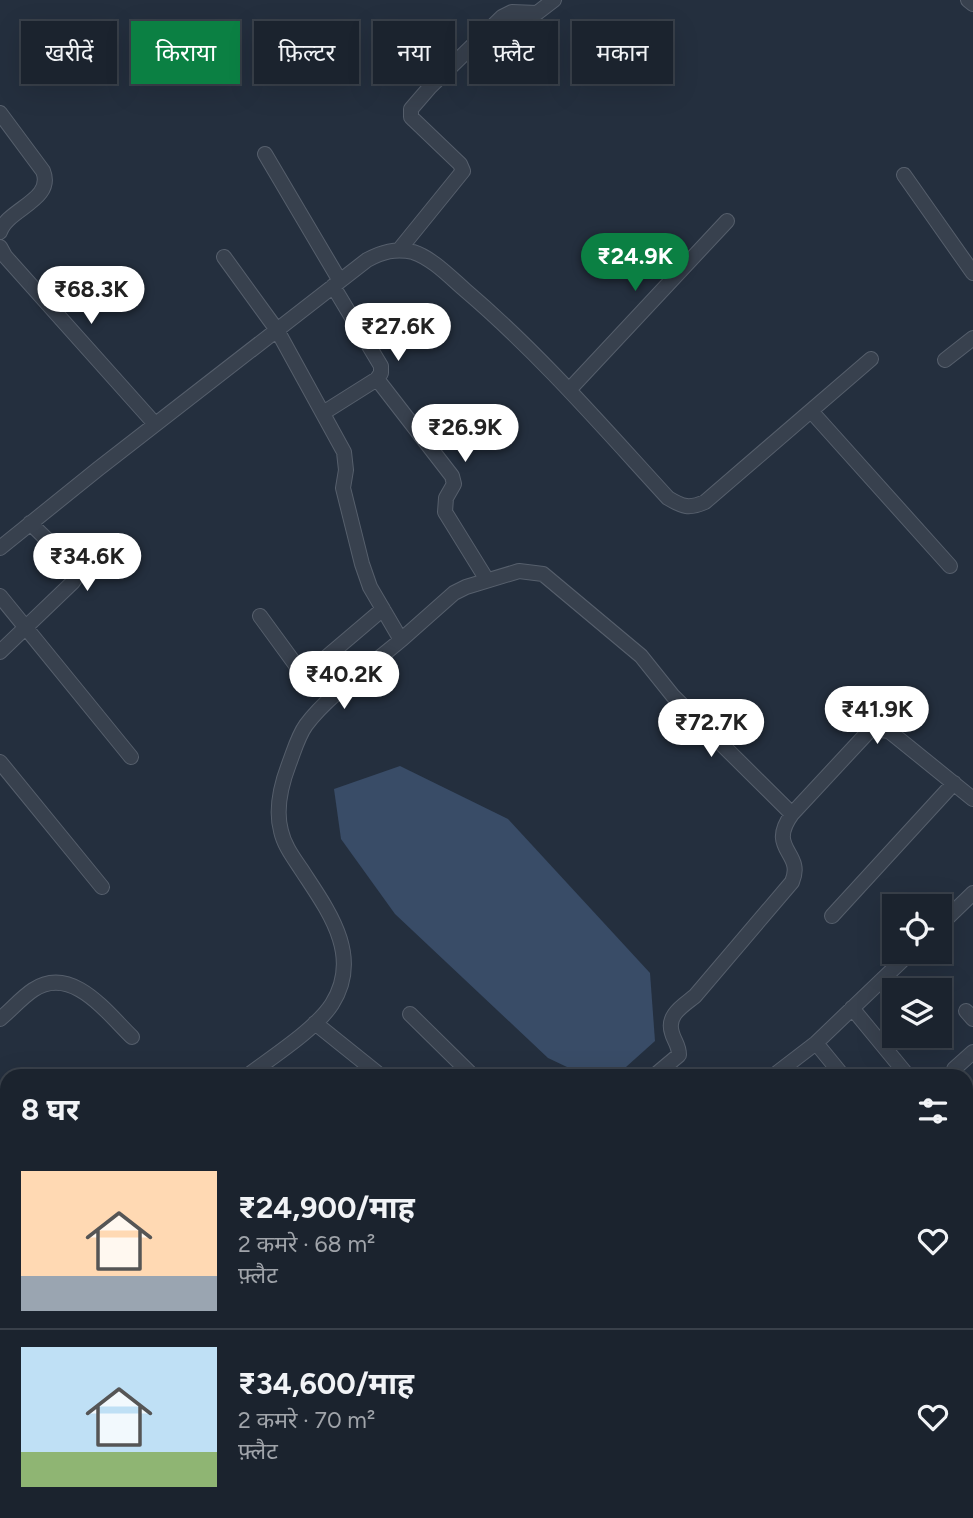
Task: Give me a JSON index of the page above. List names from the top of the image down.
{
  "page": {
    "chip": [
      "खरीदें",
      "किराया",
      "फ़िल्टर",
      "नया",
      "फ़्लैट",
      "मकान"
    ],
    "price": [
      "₹24.9K",
      "₹68.3K",
      "₹27.6K",
      "₹26.9K",
      "₹34.6K",
      "₹40.2K",
      "₹41.9K",
      "₹72.7K"
    ],
    "heading": "8 घर",
    "list": [
      {
        "name": "₹24,900/माह",
        "note": "2 कमरे · 68 m² · फ़्लैट"
      },
      {
        "name": "₹34,600/माह",
        "note": "2 कमरे · 70 m² · फ़्लैट"
      }
    ]
  }
}
